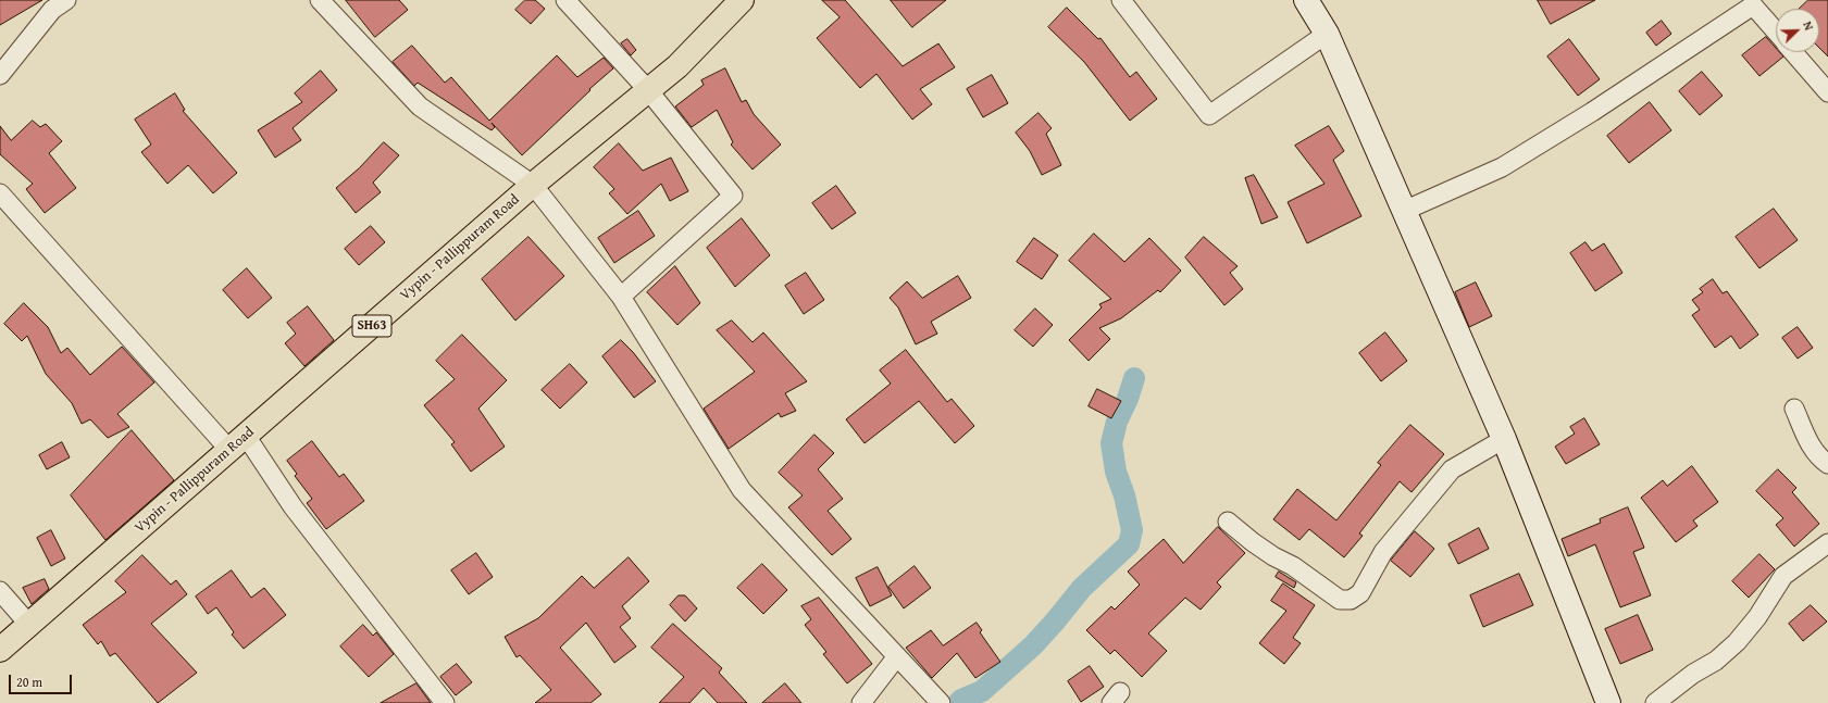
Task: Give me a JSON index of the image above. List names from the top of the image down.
{
  "streets": {
    "main road": ["Vypin - Pallippuram Road", "SH63"]
  },
  "scale_bar": "20 m",
  "north": "top right"
}
